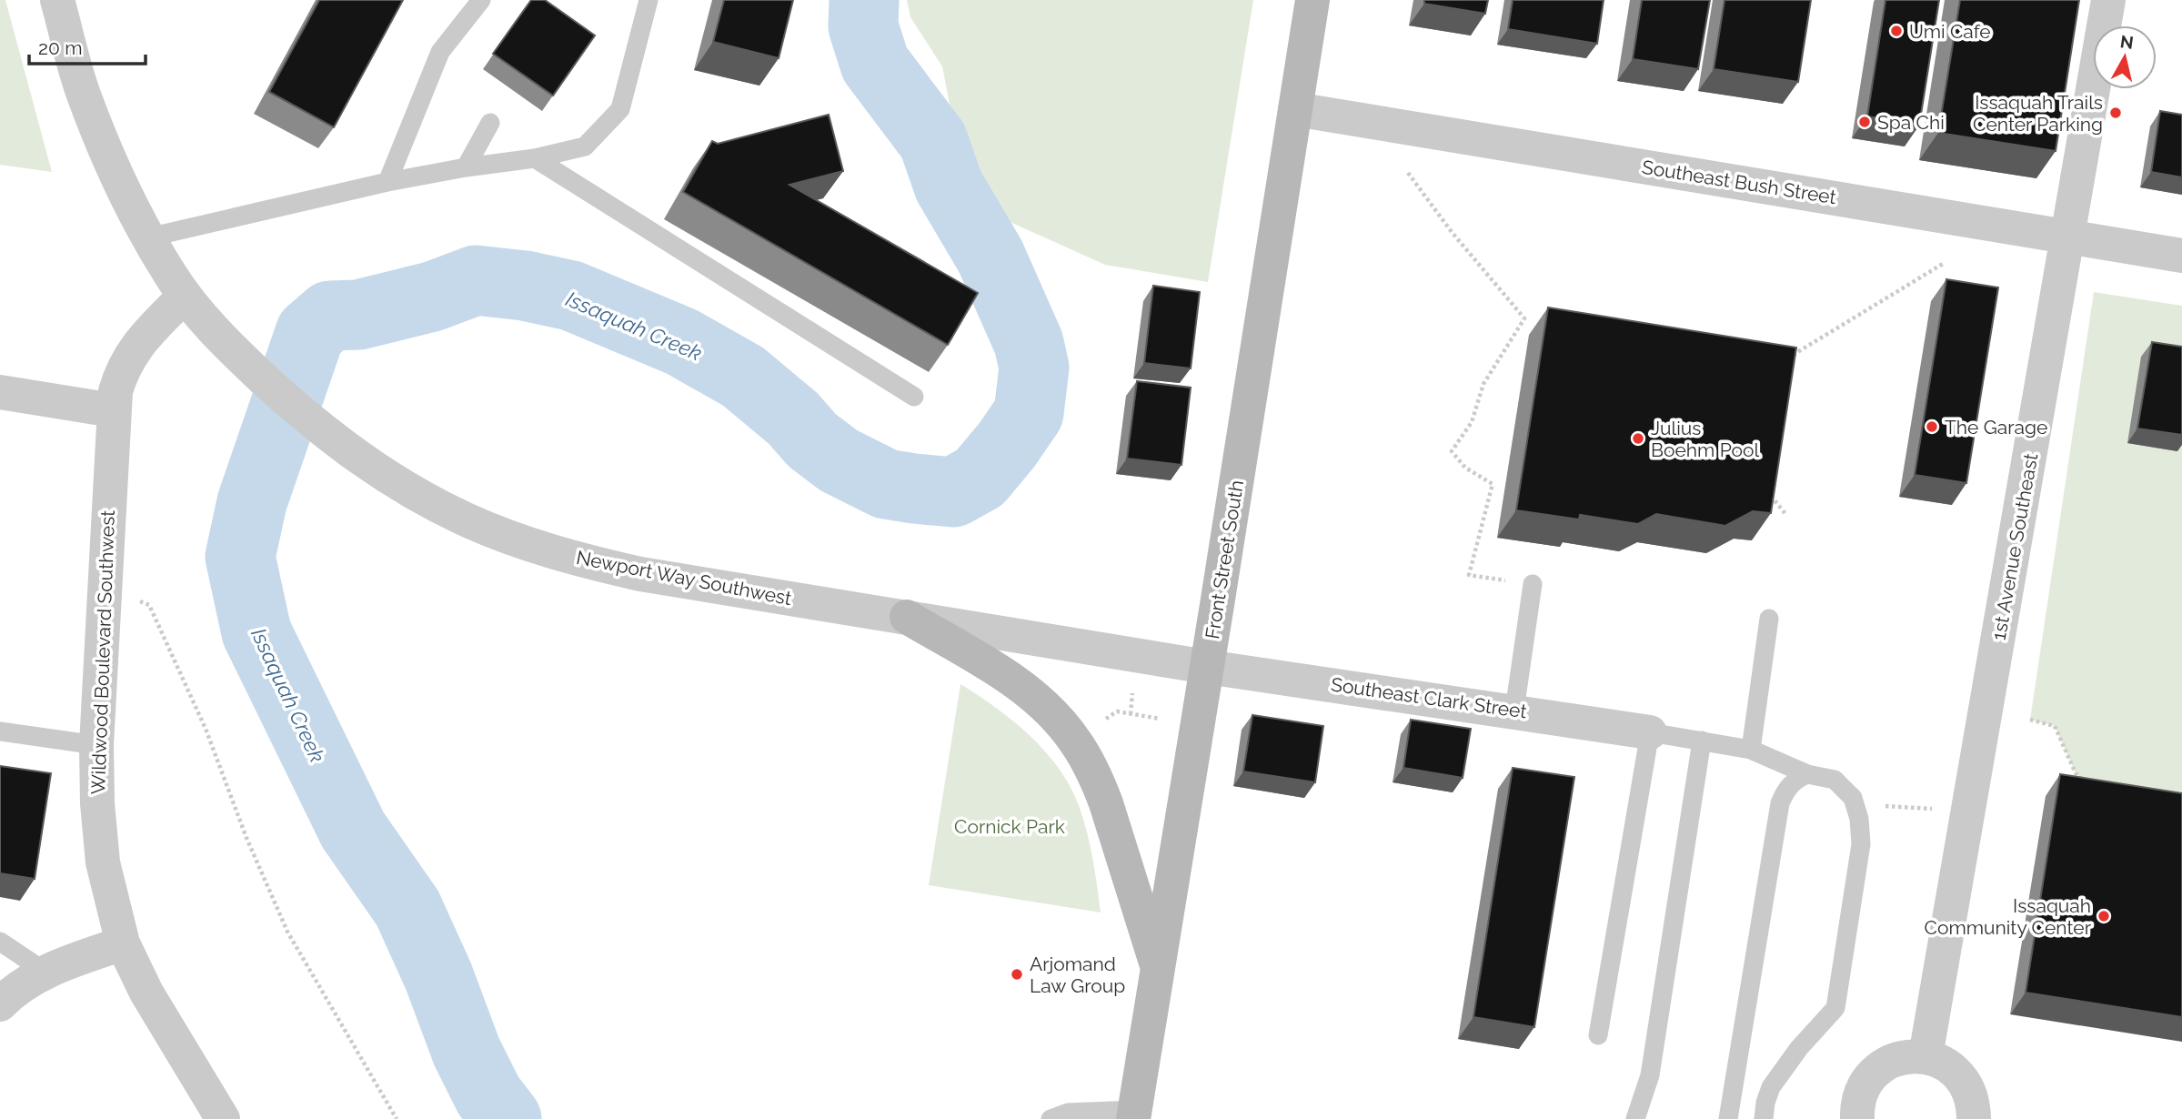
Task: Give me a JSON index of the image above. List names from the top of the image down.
{
  "streets": {
    "main road": ["Front Street South"],
    "street": [
      "Southeast Bush Street",
      "1st Avenue Southeast",
      "Newport Way Southwest",
      "Wildwood Boulevard Southwest",
      "Southeast Clark Street"
    ]
  },
  "crossings": [
    ["Southeast Bush Street", "1st Avenue Southeast"],
    ["Southeast Bush Street", "Front Street South"],
    ["Front Street South", "Newport Way Southwest"],
    ["Front Street South", "Southeast Clark Street"],
    ["Newport Way Southwest", "Wildwood Boulevard Southwest"],
    ["Newport Way Southwest", "Southeast Clark Street"]
  ],
  "water": ["Issaquah Creek"],
  "parks": ["Cornick Park"],
  "places": [
    "Umi Cafe",
    "Issaquah Trails Center Parking",
    "Spa Chi",
    "The Garage",
    "Julius Boehm Pool",
    "Issaquah Community Center",
    "Arjomand Law Group"
  ],
  "scale_bar": "20 m",
  "north": "top"
}
